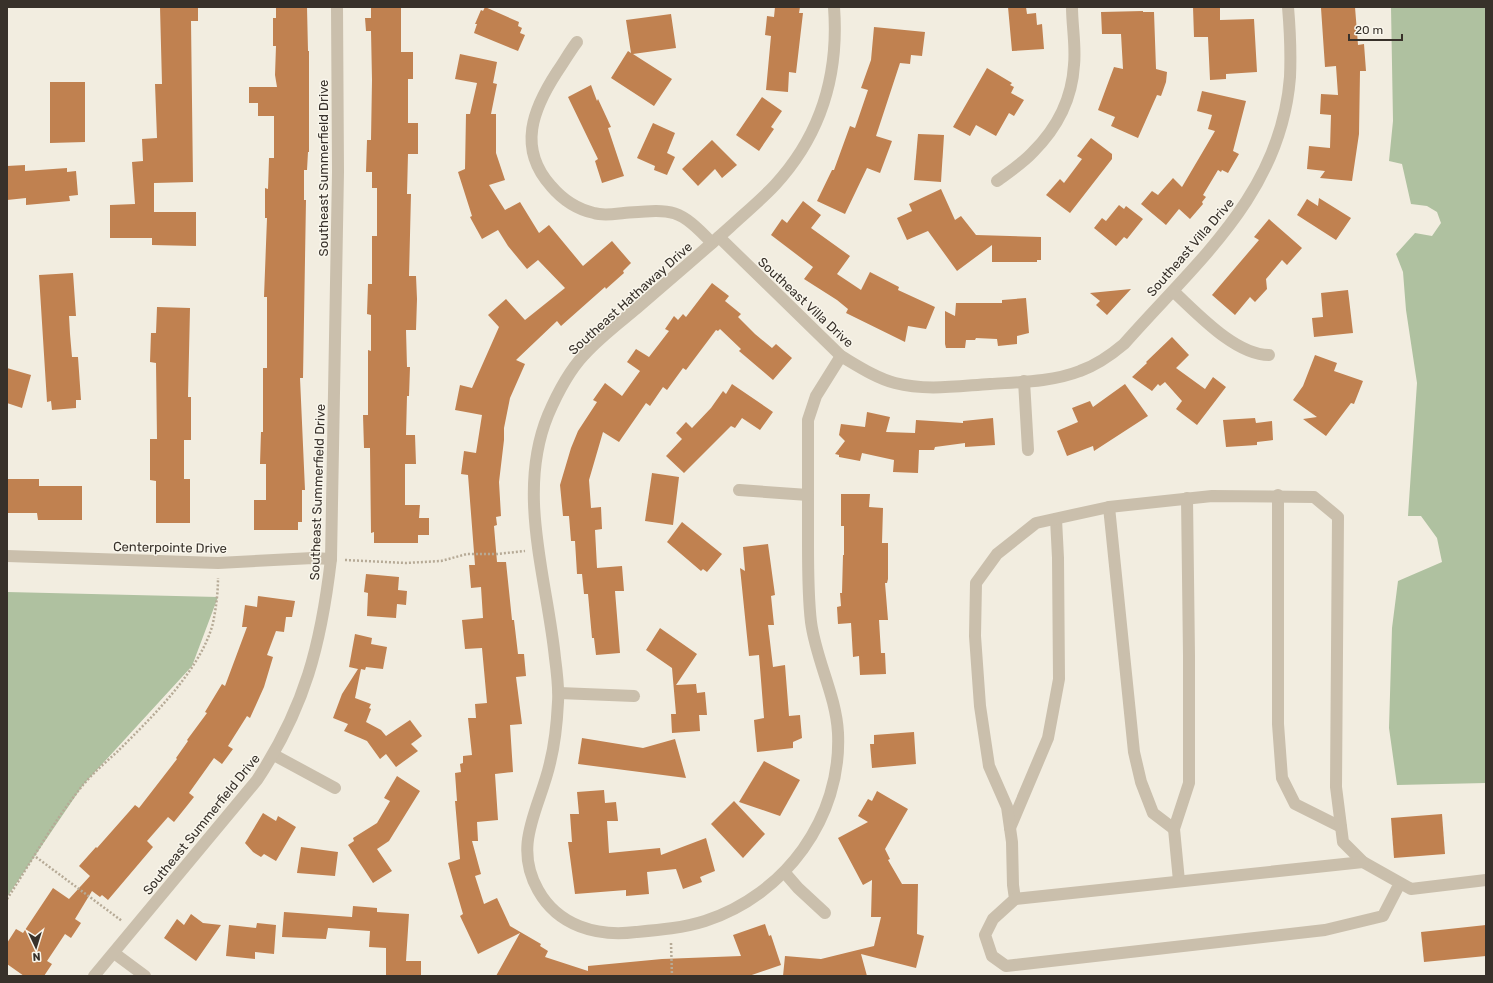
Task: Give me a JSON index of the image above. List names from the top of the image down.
{
  "streets": {
    "street": [
      "Southeast Summerfield Drive",
      "Southeast Villa Drive",
      "Southeast Hathaway Drive",
      "Centerpointe Drive"
    ]
  },
  "crossings": [
    ["Southeast Summerfield Drive", "Centerpointe Drive"],
    ["Southeast Villa Drive", "Southeast Hathaway Drive"]
  ],
  "scale_bar": "20 m",
  "north": "bottom"
}
